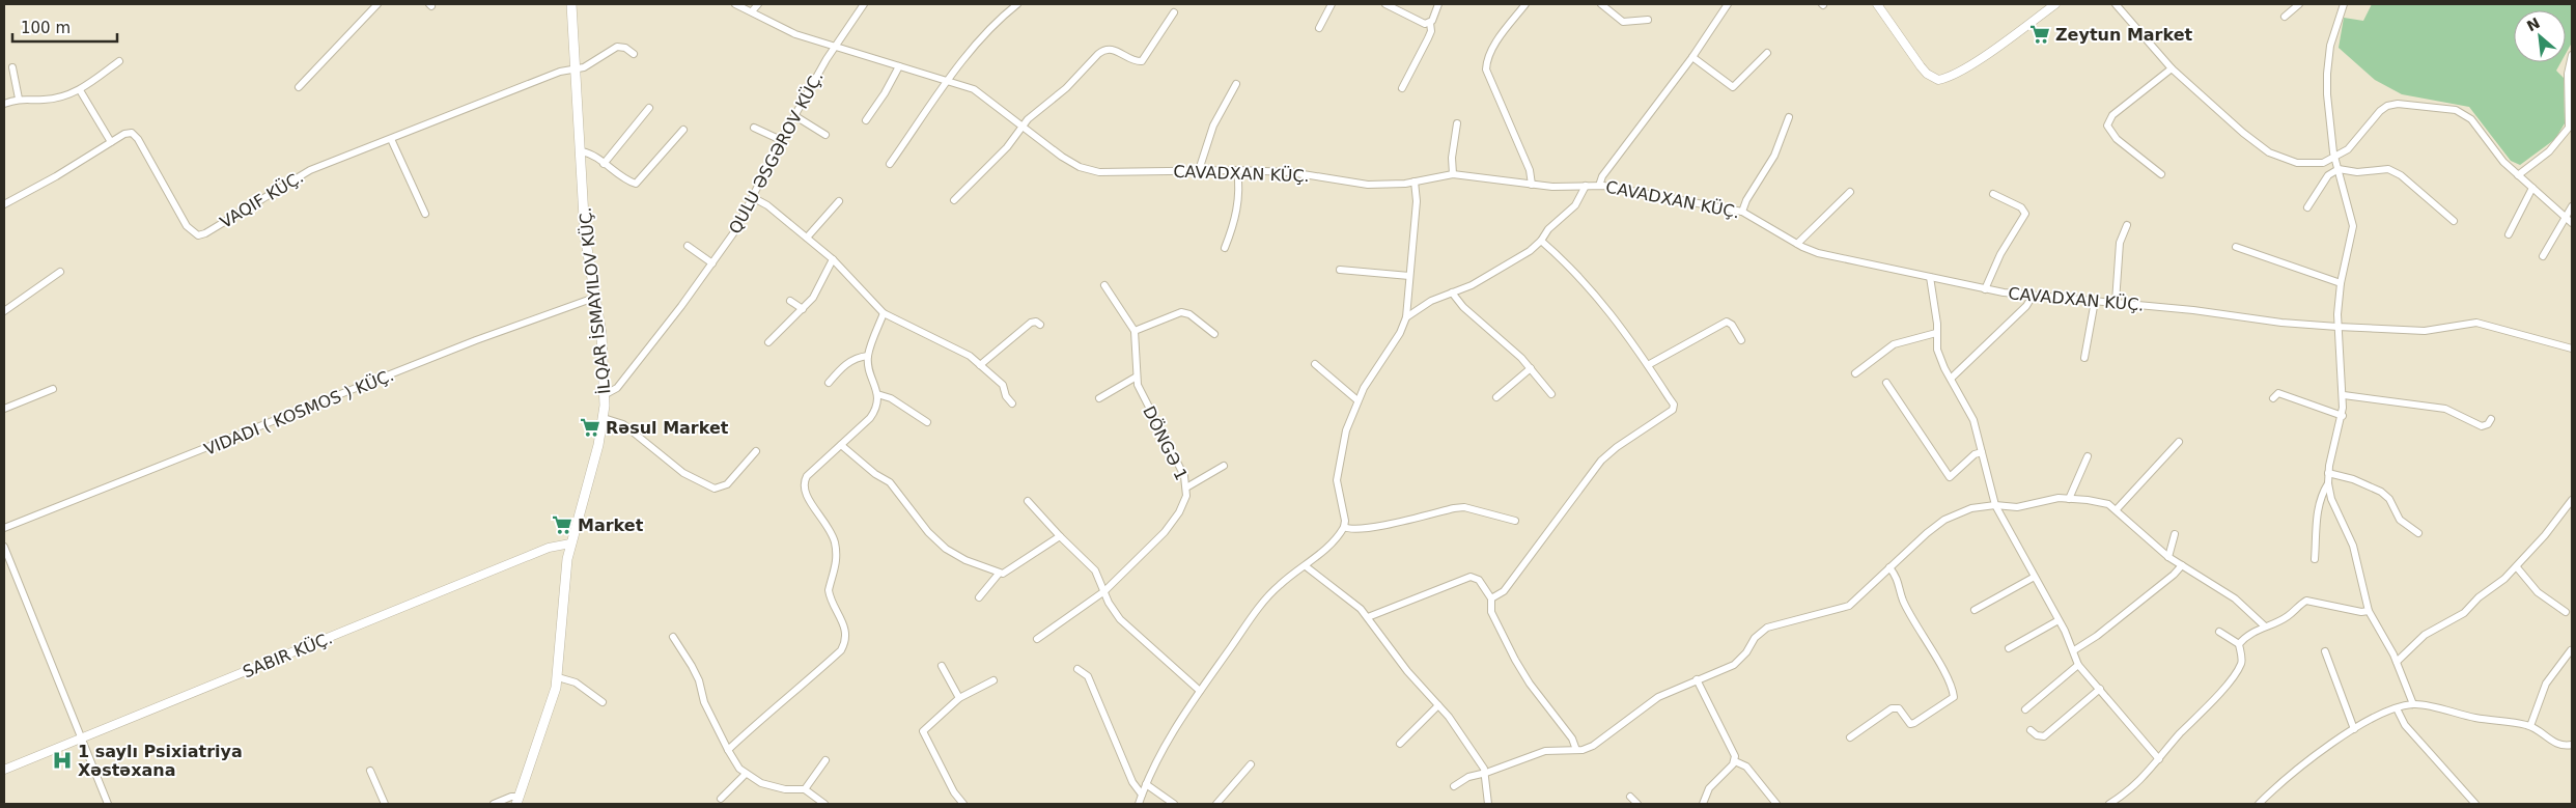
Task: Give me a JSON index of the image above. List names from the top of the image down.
{
  "streets": {
    "street": [
      "QULU ƏSGƏROV KÜÇ.",
      "CAVADXAN KÜÇ.",
      "VAQIF KÜÇ.",
      "VIDADI ( KOSMOS ) KÜÇ.",
      "DÖNGƏ 1",
      "SABIR KÜÇ."
    ]
  },
  "crossings": [
    ["QULU ƏSGƏROV KÜÇ.", "CAVADXAN KÜÇ."]
  ],
  "places": {
    "supermarket": ["Zeytun Market", "Rəsul Market", "Market"],
    "hospital": ["1 saylı Psixiatriya Xəstəxana"]
  },
  "scale_bar": "100 m",
  "north": "top left"
}
